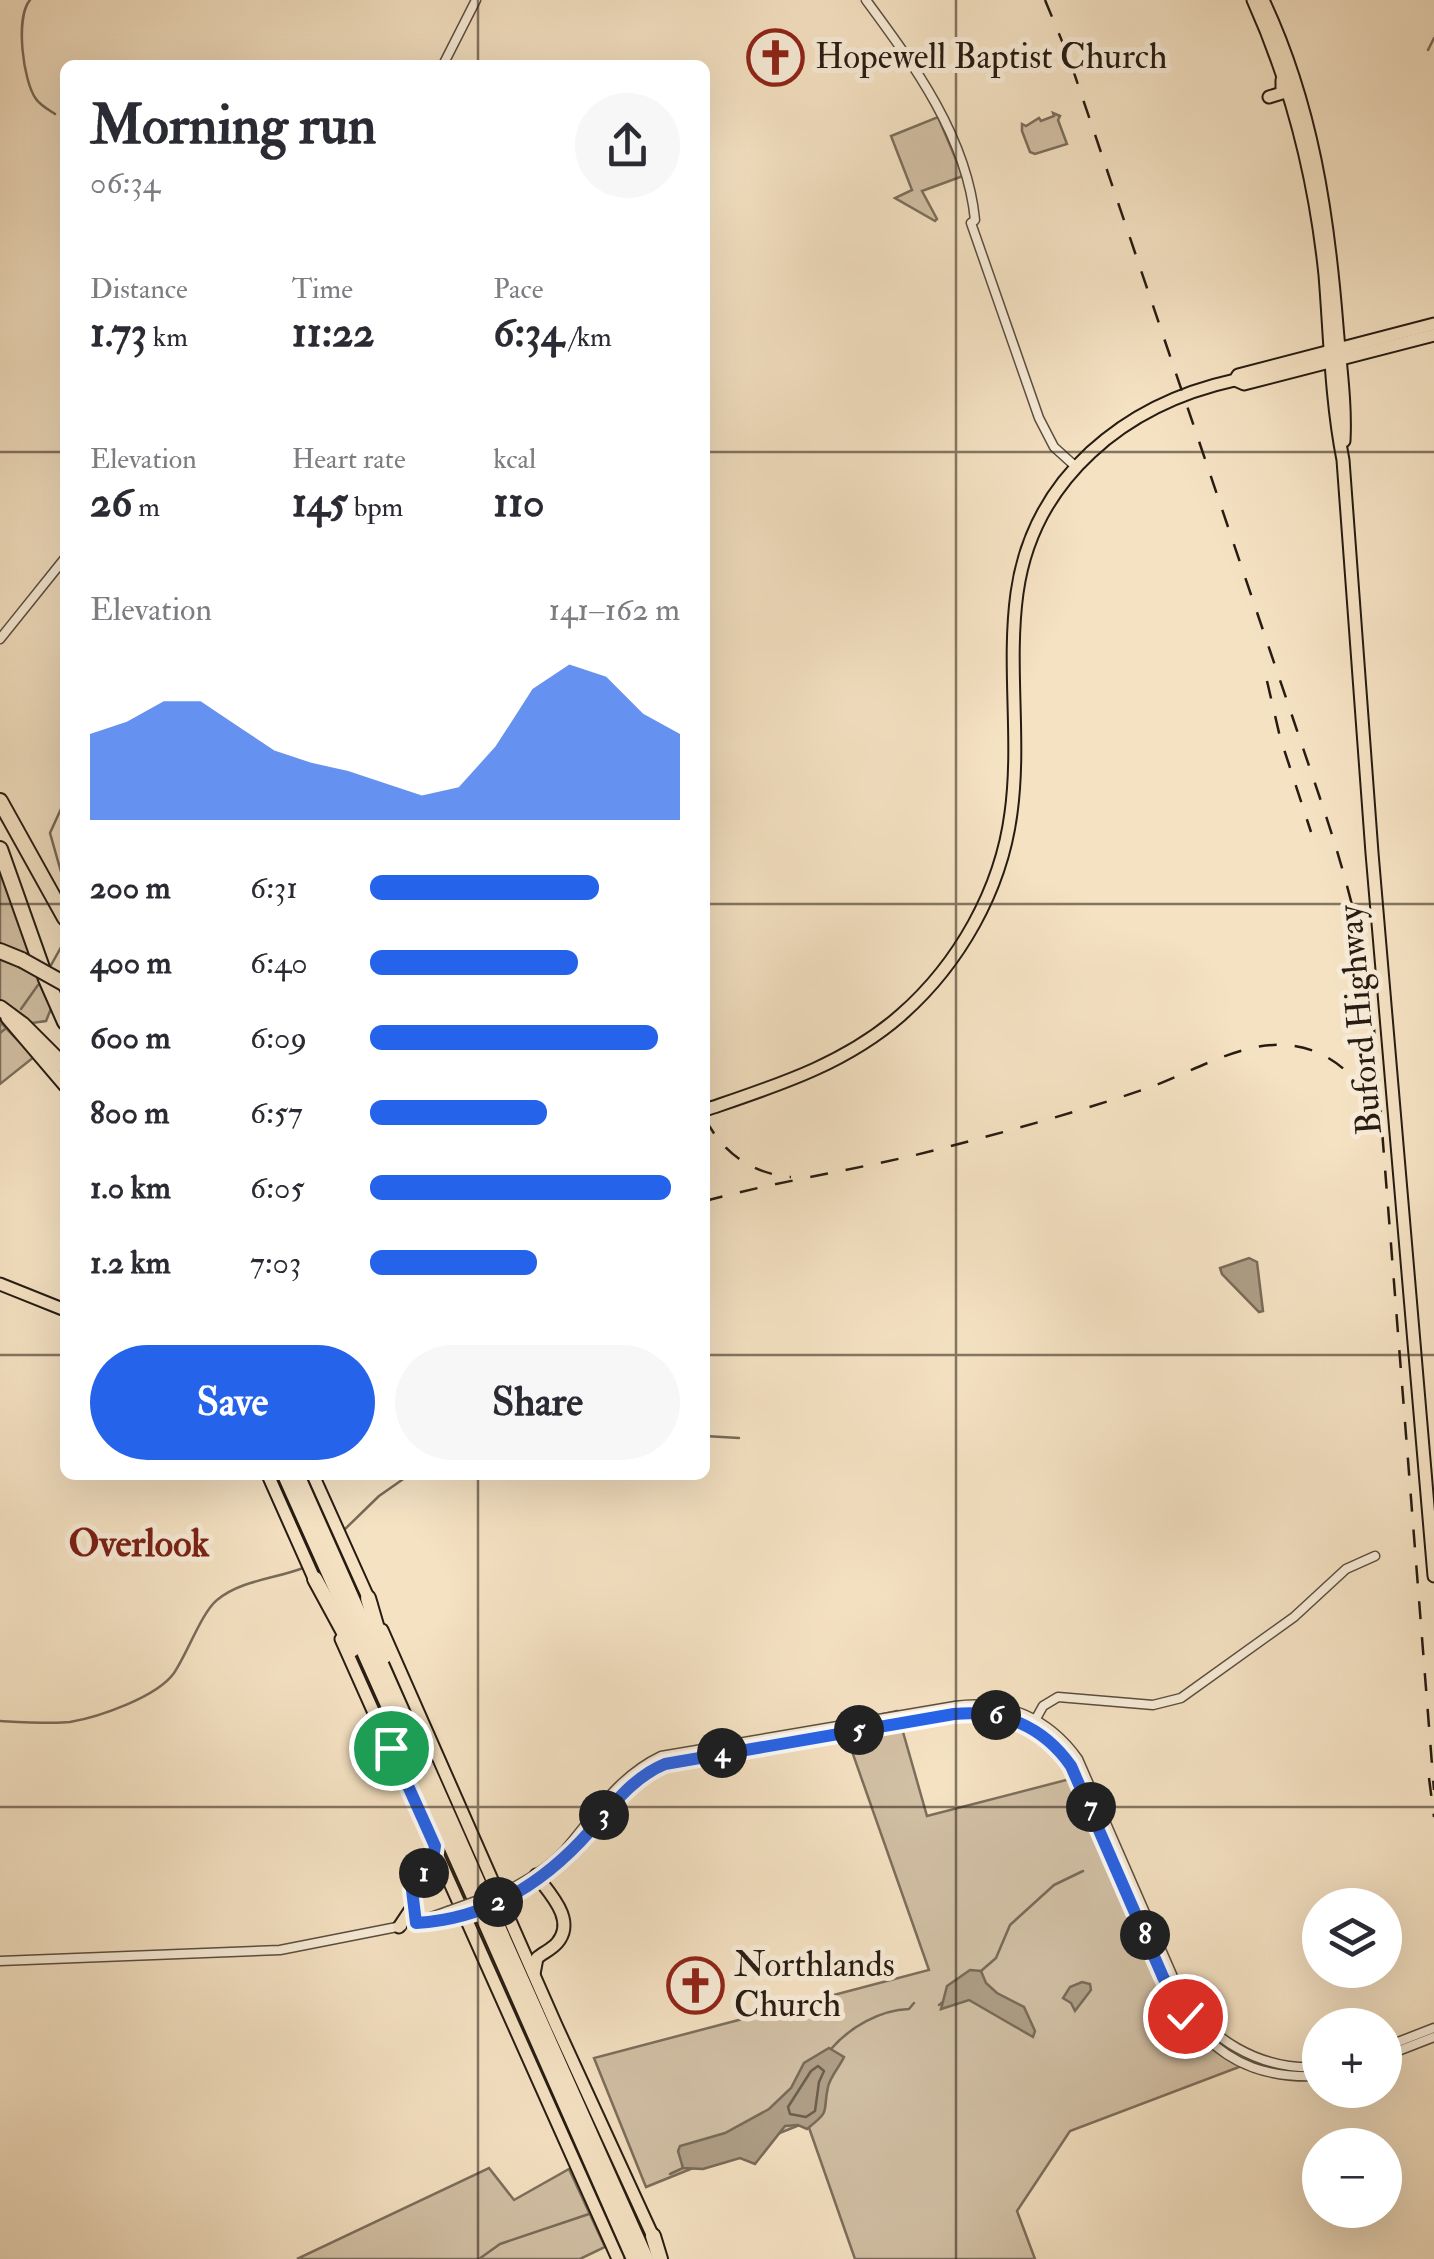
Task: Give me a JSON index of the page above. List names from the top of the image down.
{
  "streets": {
    "main road": ["Buford Highway"]
  },
  "districts": ["Overlook"],
  "places": {
    "church": ["Hopewell Baptist Church", "Northlands Church"]
  },
  "page": {
    "heading": ["Morning run", "06:34"],
    "stats": [
      ["Distance", "1.73 km"],
      ["Time", "11:22"],
      ["Pace", "6:34 /km"],
      ["Elevation", "26 m"],
      ["Heart rate", "145 bpm"],
      ["kcal", "110"]
    ],
    "chart": ["Elevation", "141–162 m"],
    "list": [
      {
        "name": "200 m",
        "note": "6:31"
      },
      {
        "name": "400 m",
        "note": "6:40"
      },
      {
        "name": "600 m",
        "note": "6:09"
      },
      {
        "name": "800 m",
        "note": "6:57"
      },
      {
        "name": "1.0 km",
        "note": "6:05"
      },
      {
        "name": "1.2 km",
        "note": "7:03"
      }
    ],
    "buttons": ["Save", "Share"],
    "pins": [
      "6",
      "5",
      "4",
      "7",
      "3",
      "1",
      "2",
      "8"
    ],
    "map_buttons": ["+", "−"]
  }
}
